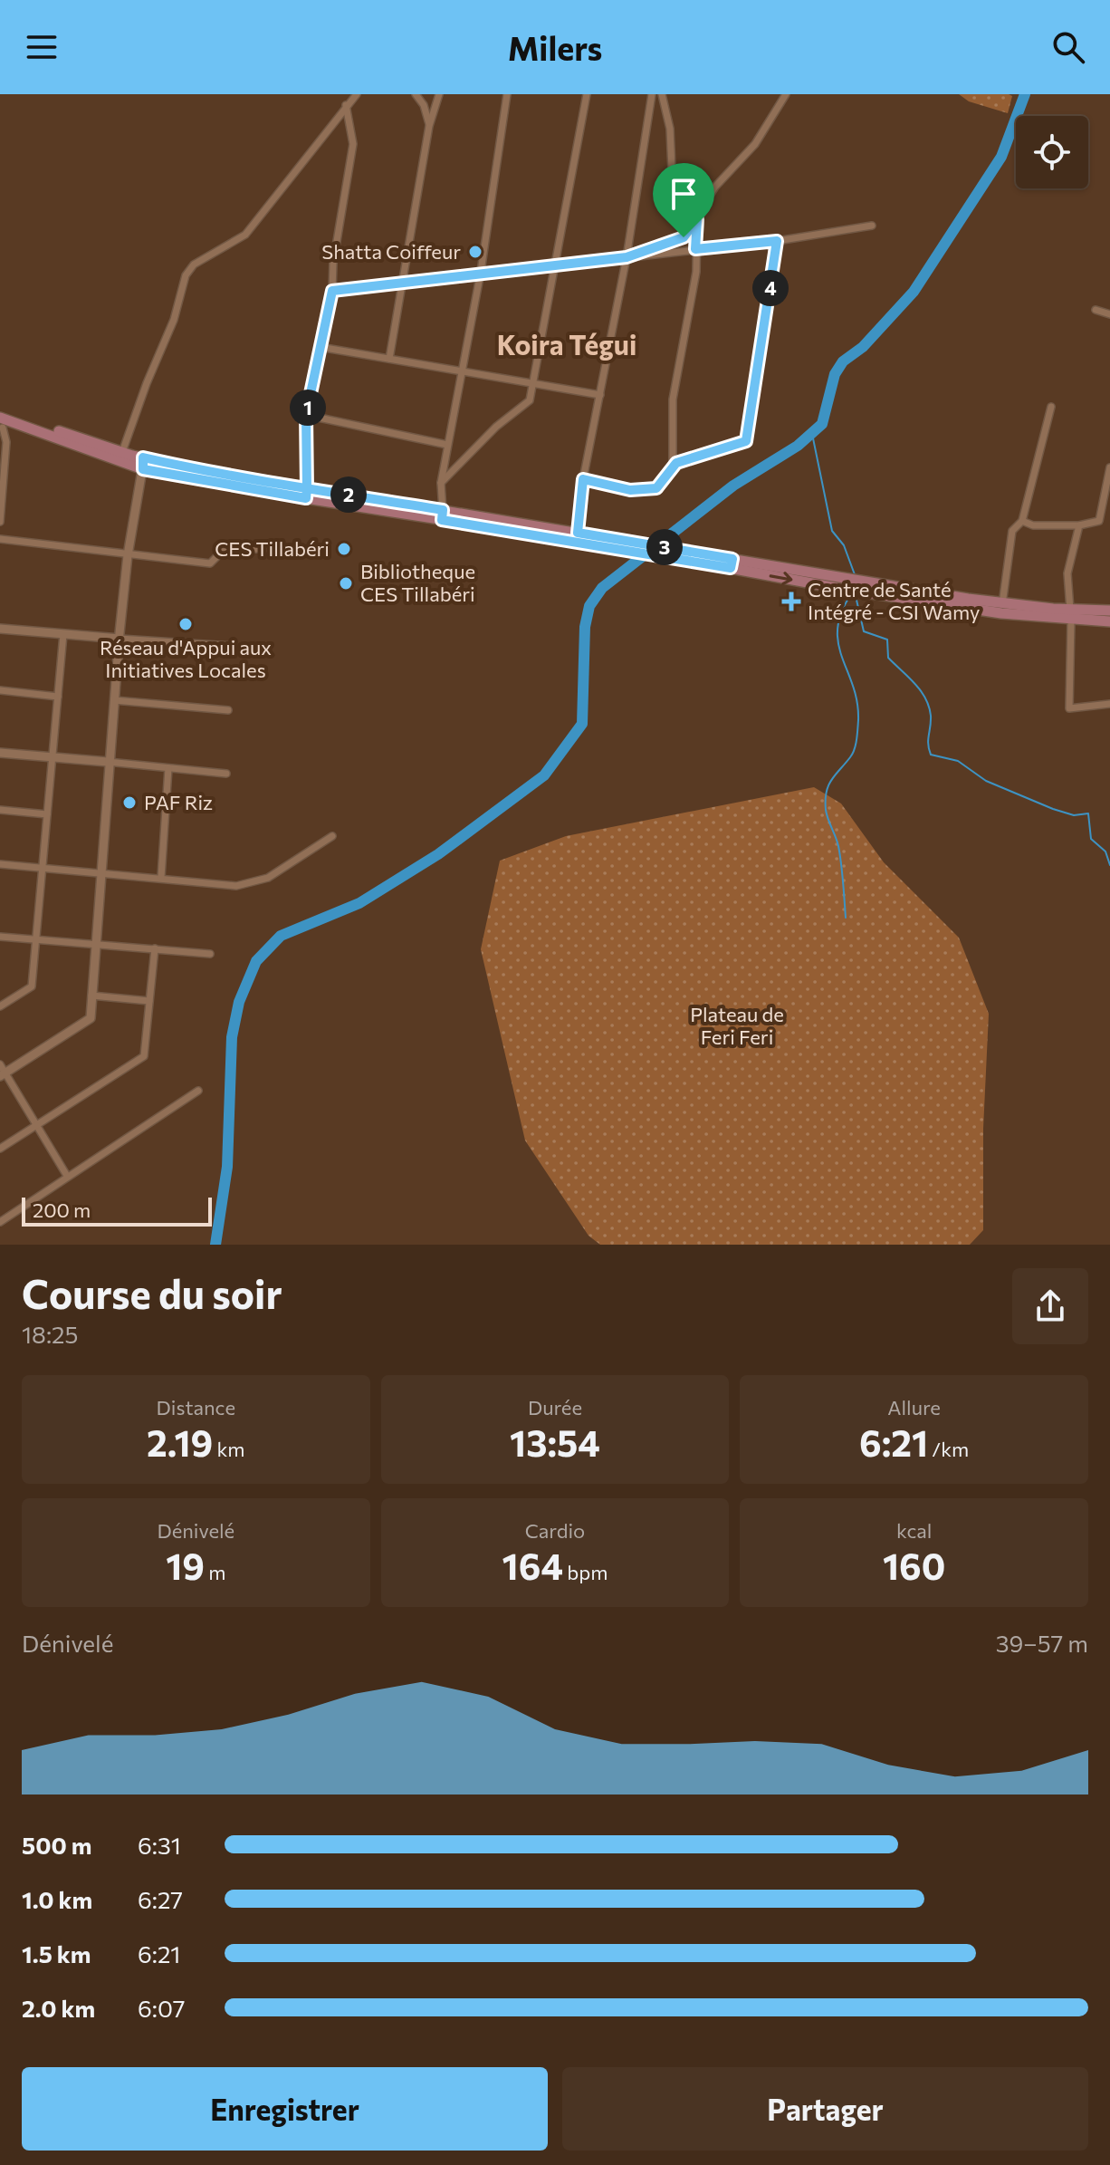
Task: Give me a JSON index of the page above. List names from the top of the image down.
{
  "districts": ["Koira Tégui"],
  "parks": ["Plateau de Feri Feri"],
  "places": {
    "other": [
      "Shatta Coiffeur",
      "CES Tillabéri",
      "Bibliotheque CES Tillabéri",
      "Réseau d'Appui aux Initiatives Locales",
      "PAF Riz"
    ],
    "health": ["Centre de Santé Intégré - CSI Wamy"]
  },
  "scale_bar": "200 m",
  "page": {
    "header": "Milers",
    "pins": [
      "4",
      "1",
      "2",
      "3"
    ],
    "scale": "200 m",
    "heading": ["Course du soir", "18:25"],
    "stats": [
      ["Distance", "2.19 km"],
      ["Durée", "13:54"],
      ["Allure", "6:21 /km"],
      ["Dénivelé", "19 m"],
      ["Cardio", "164 bpm"],
      ["kcal", "160"]
    ],
    "chart": ["Dénivelé", "39–57 m"],
    "list": [
      {
        "name": "500 m",
        "note": "6:31"
      },
      {
        "name": "1.0 km",
        "note": "6:27"
      },
      {
        "name": "1.5 km",
        "note": "6:21"
      },
      {
        "name": "2.0 km",
        "note": "6:07"
      }
    ],
    "buttons": ["Enregistrer", "Partager"]
  }
}
